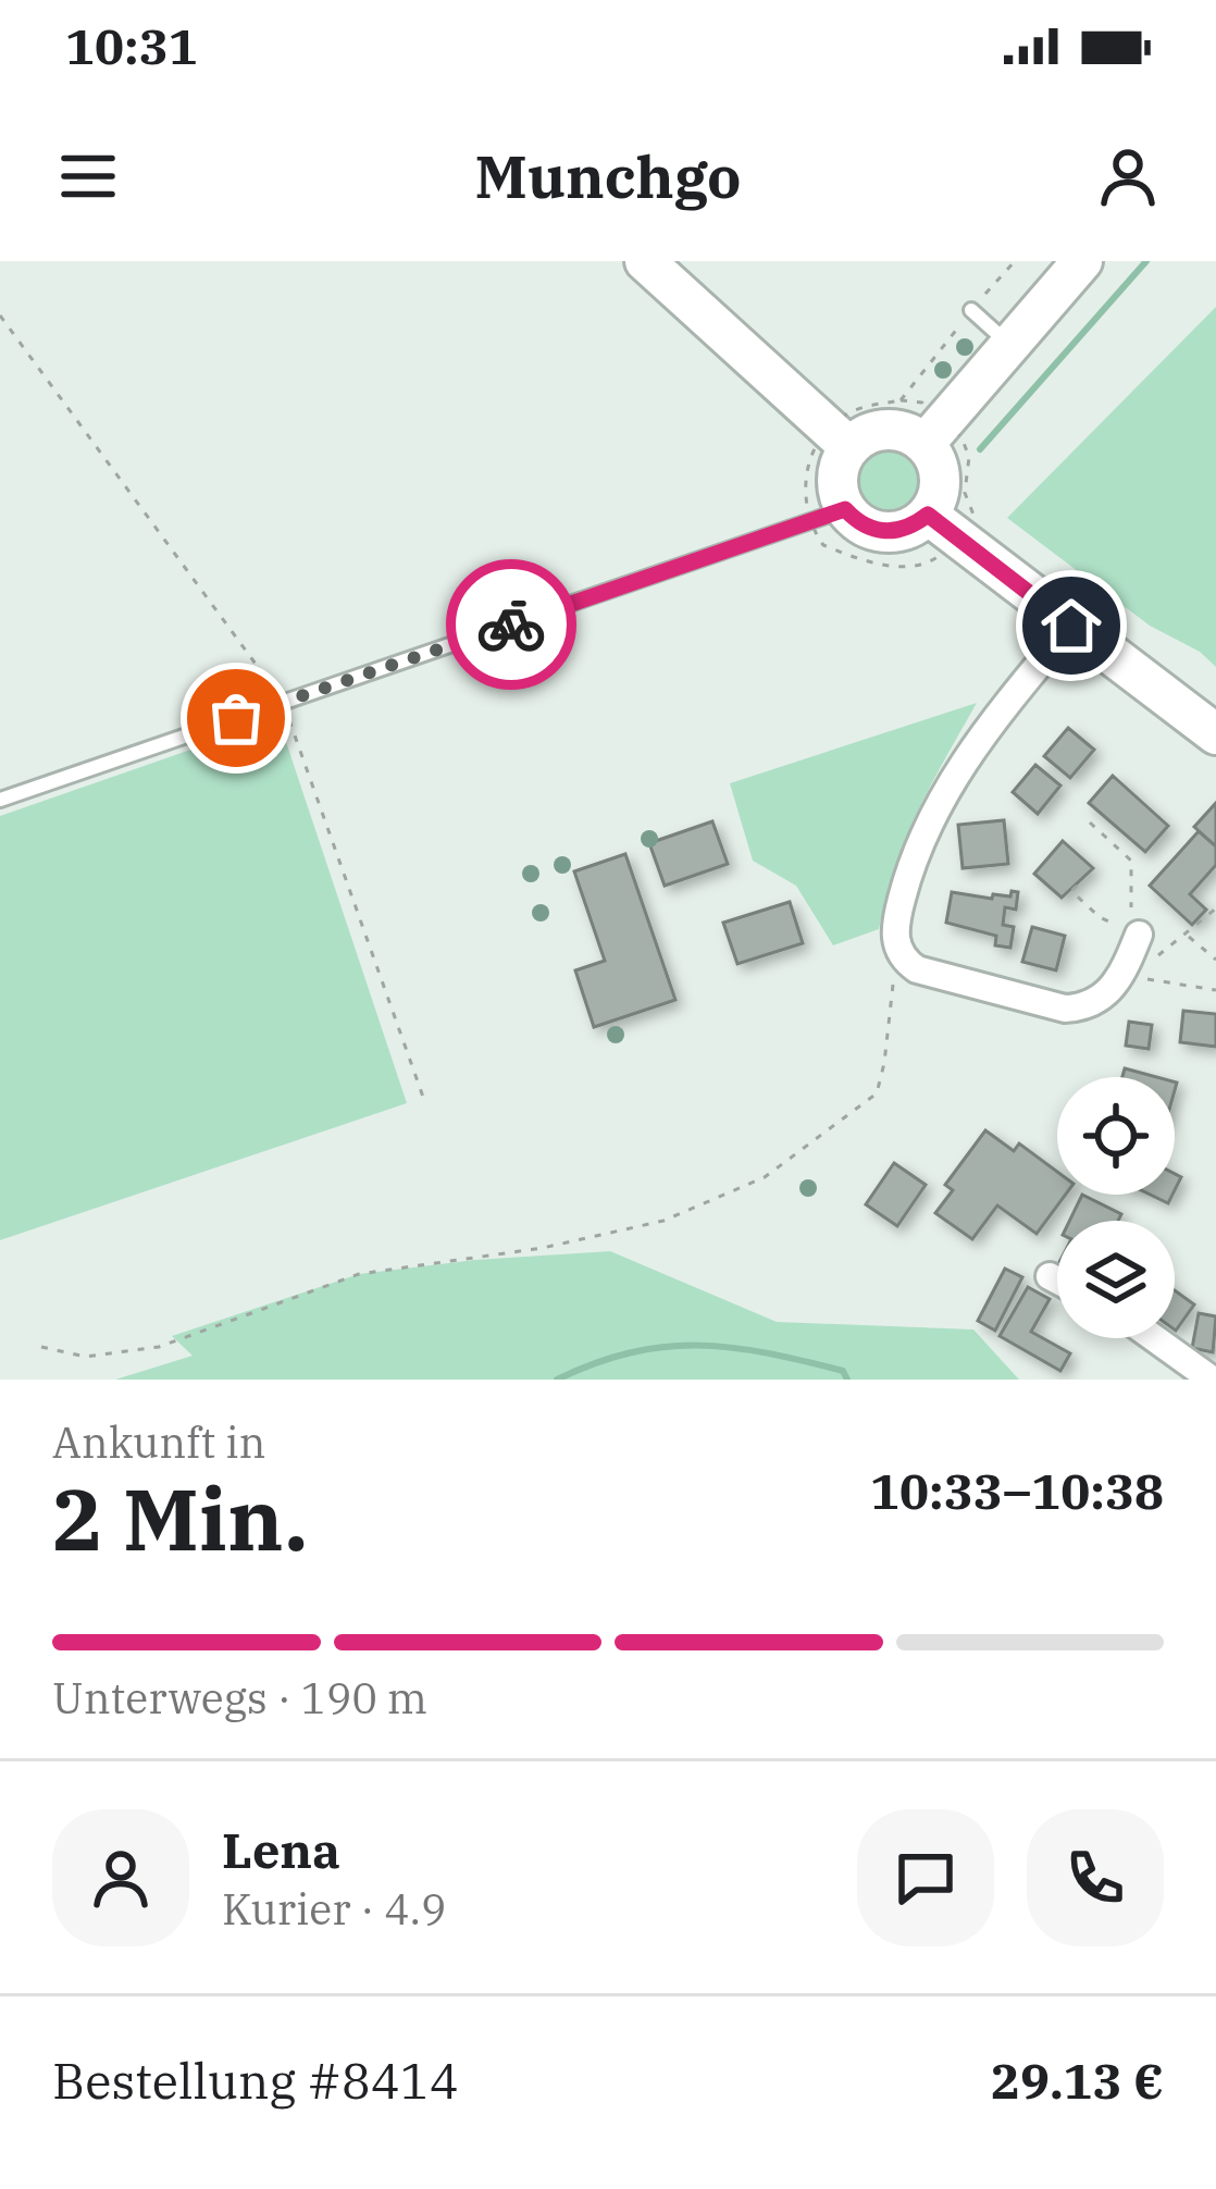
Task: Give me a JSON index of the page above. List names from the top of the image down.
{
  "page": {
    "status": "10:31",
    "header": "Munchgo",
    "heading": ["2 Min.", "Ankunft in", "10:33–10:38"],
    "panel": [
      "Lena",
      "Kurier · 4.9",
      "Bestellung #8414",
      "29.13 €"
    ],
    "bar": "Unterwegs · 190 m"
  }
}
